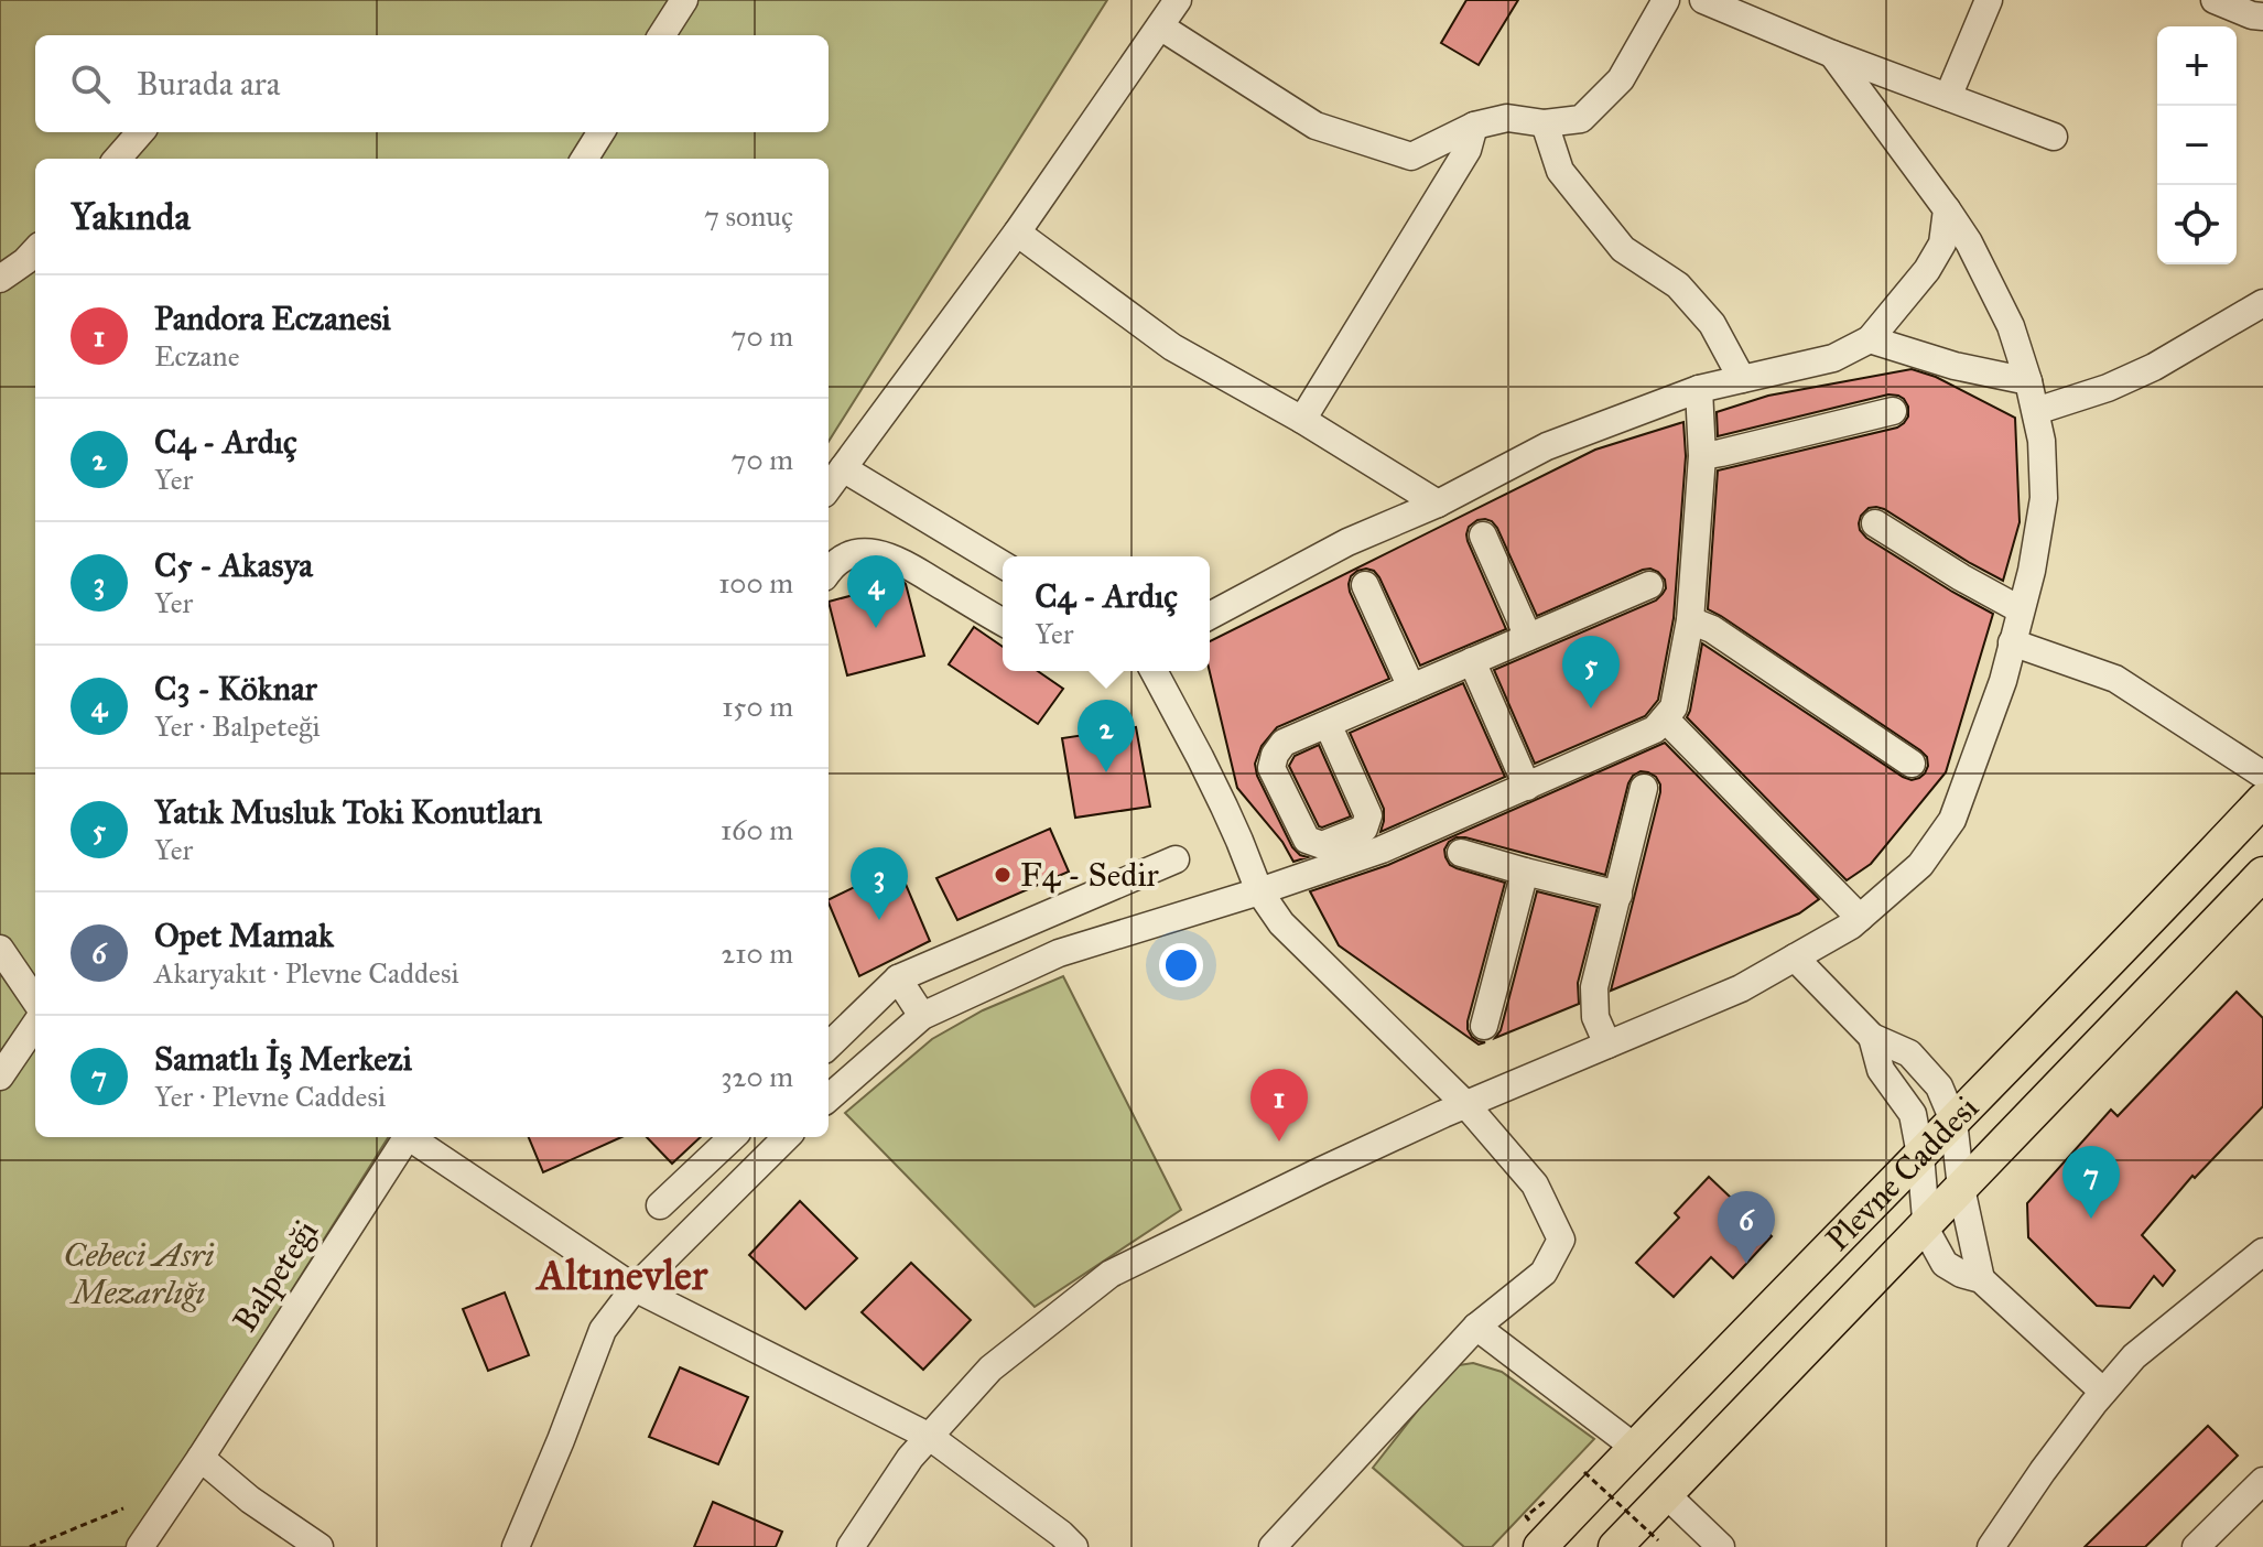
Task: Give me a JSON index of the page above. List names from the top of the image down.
{
  "streets": {
    "main road": ["Plevne Caddesi"],
    "street": ["Balpeteği"]
  },
  "districts": ["Altınevler"],
  "parks": ["Cebeci Asri Mezarlığı"],
  "places": ["F4 - Sedir"],
  "page": {
    "map_buttons": ["+", "−"],
    "search": "Burada ara",
    "heading": ["Yakında", "7 sonuç"],
    "list": [
      {
        "mark": "1",
        "name": "Pandora Eczanesi",
        "note": "Eczane",
        "value": "70 m"
      },
      {
        "mark": "2",
        "name": "C4 - Ardıç",
        "note": "Yer",
        "value": "70 m"
      },
      {
        "mark": "3",
        "name": "C5 - Akasya",
        "note": "Yer",
        "value": "100 m"
      },
      {
        "mark": "4",
        "name": "C3 - Köknar",
        "note": "Yer · Balpeteği",
        "value": "150 m"
      },
      {
        "mark": "5",
        "name": "Yatık Musluk Toki Konutları",
        "note": "Yer",
        "value": "160 m"
      },
      {
        "mark": "6",
        "name": "Opet Mamak",
        "note": "Akaryakıt · Plevne Caddesi",
        "value": "210 m"
      },
      {
        "mark": "7",
        "name": "Samatlı İş Merkezi",
        "note": "Yer · Plevne Caddesi",
        "value": "320 m"
      }
    ],
    "pins": [
      "4",
      "5",
      "2",
      "3",
      "1",
      "7",
      "6"
    ],
    "popup": ["C4 - Ardıç", "Yer"]
  }
}
